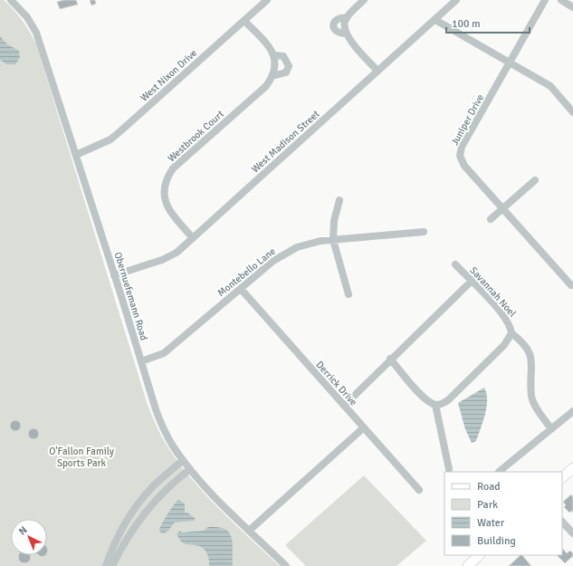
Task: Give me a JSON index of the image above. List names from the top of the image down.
{
  "streets": {
    "street": [
      "West Nixon Drive",
      "Juniper Drive",
      "Westbrook Court",
      "West Madison Street",
      "Montebello Lane",
      "Savannah Noel",
      "Obernuefemann Road",
      "Derrick Drive"
    ]
  },
  "crossings": [
    ["West Nixon Drive", "Westbrook Court"],
    ["West Nixon Drive", "Obernuefemann Road"],
    ["Westbrook Court", "West Madison Street"],
    ["West Madison Street", "Obernuefemann Road"],
    ["Montebello Lane", "Obernuefemann Road"],
    ["Montebello Lane", "Derrick Drive"]
  ],
  "parks": ["O'Fallon Family Sports Park"],
  "legend": [
    "Road",
    "Park",
    "Water",
    "Building"
  ],
  "scale_bar": "100 m",
  "north": "top left"
}
